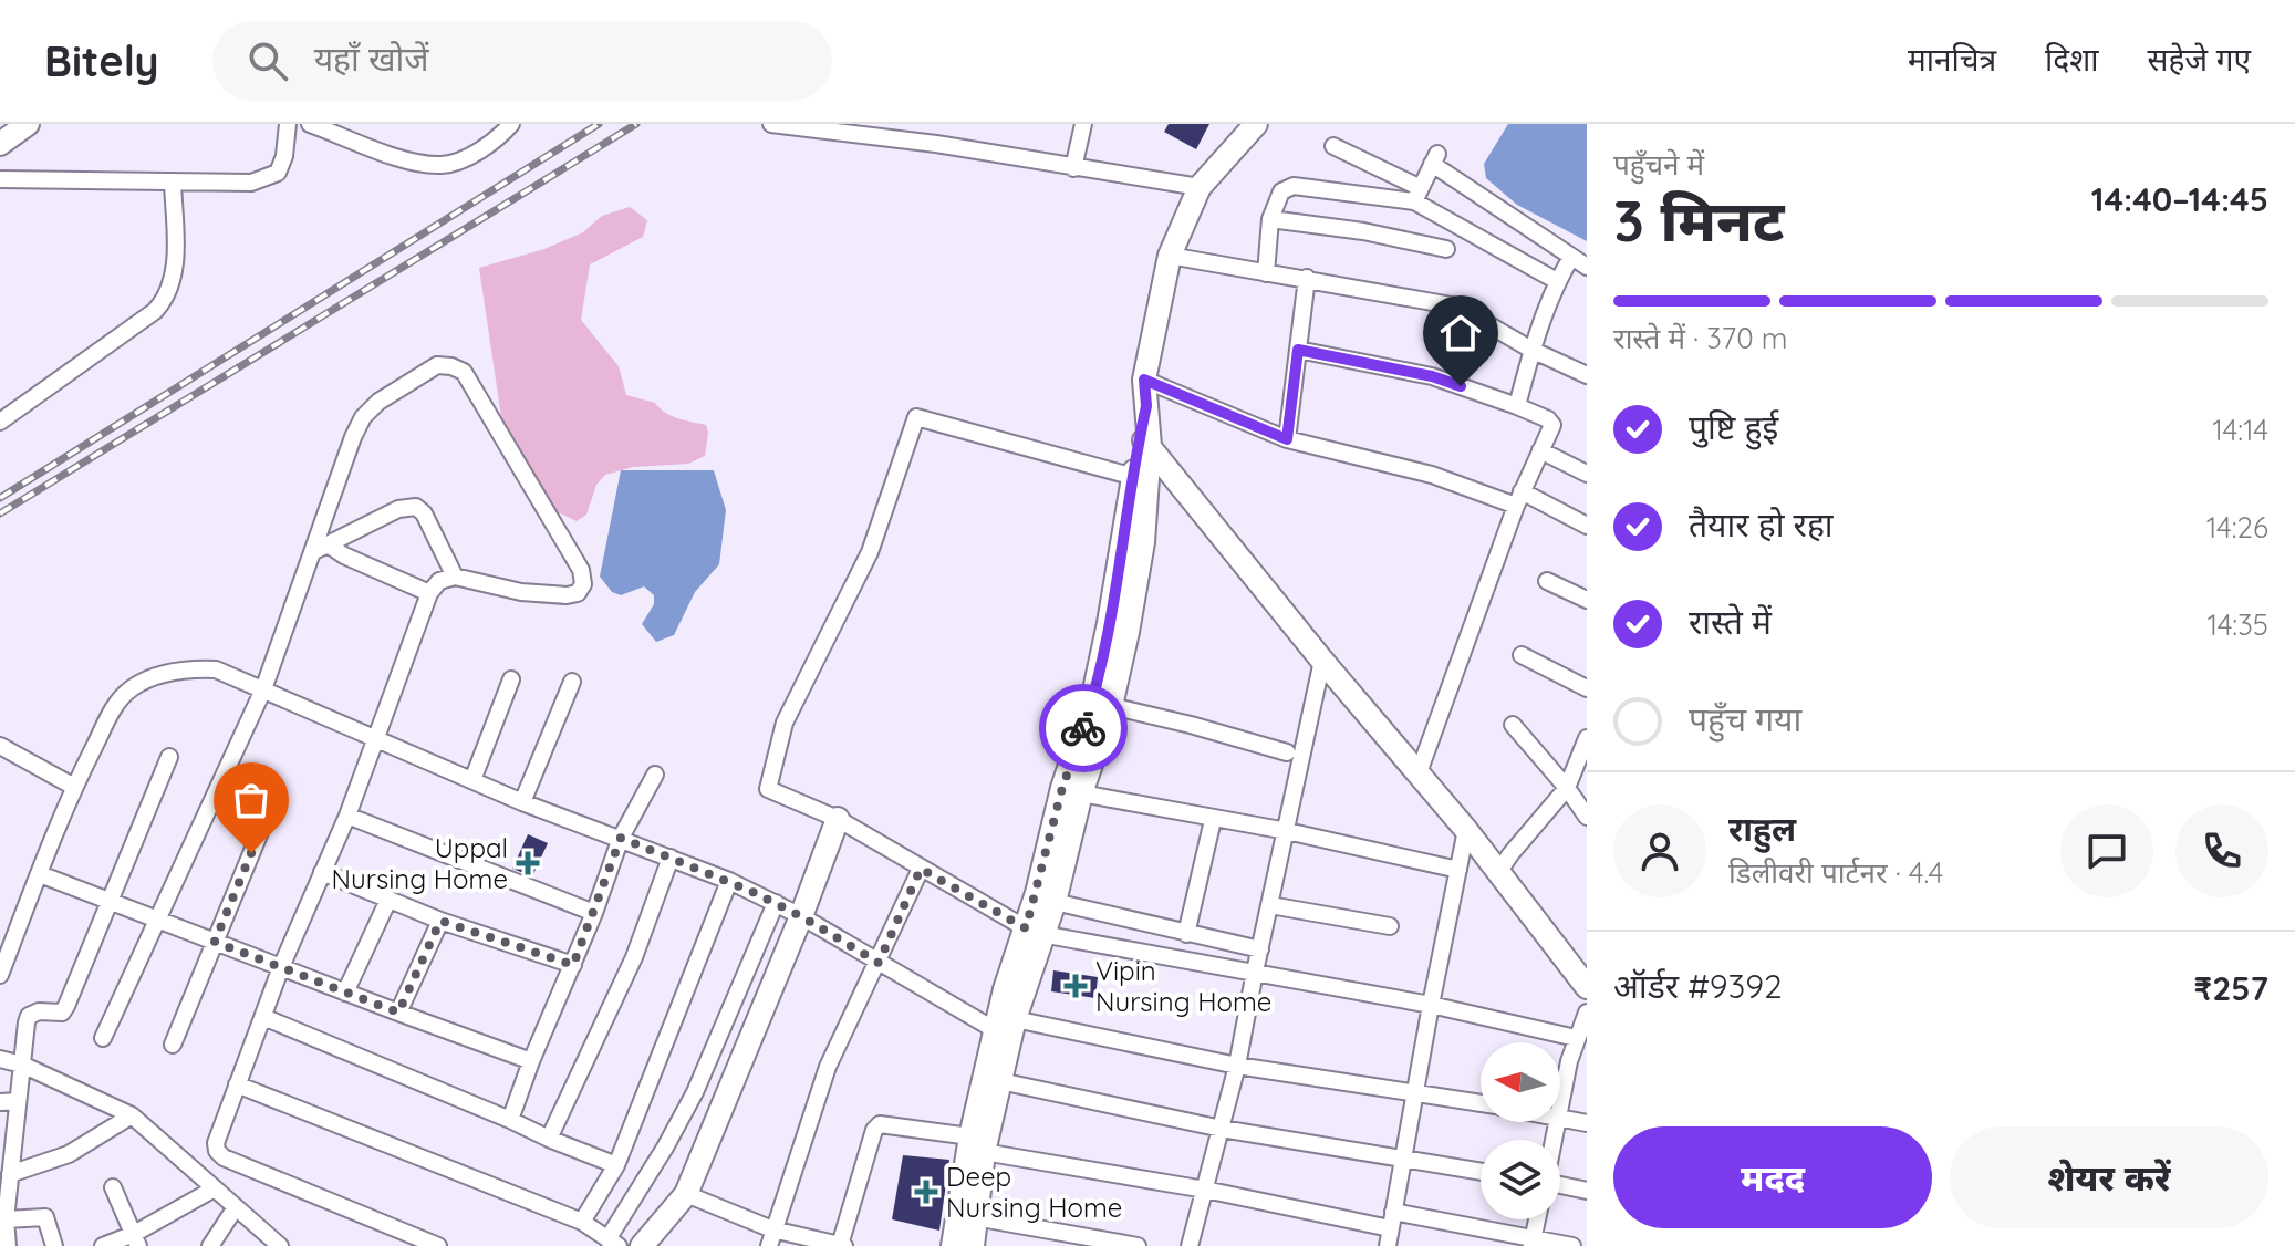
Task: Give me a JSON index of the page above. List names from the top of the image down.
{
  "places": {
    "health": ["Uppal Nursing Home", "Vipin Nursing Home", "Deep Nursing Home"]
  },
  "north": "left",
  "page": {
    "header": "Bitely",
    "search": "यहाँ खोजें",
    "nav": ["मानचित्र", "दिशा", "सहेजे गए"],
    "heading": ["3 मिनट", "पहुँचने में", "14:40–14:45"],
    "panel": [
      "राहुल",
      "डिलीवरी पार्टनर · 4.4",
      "ऑर्डर #9392",
      "₹257"
    ],
    "bar": "रास्ते में · 370 m",
    "list": [
      ["पुष्टि हुई", "14:14"],
      ["तैयार हो रहा", "14:26"],
      ["रास्ते में", "14:35"],
      "पहुँच गया"
    ],
    "buttons": ["मदद", "शेयर करें"]
  }
}
